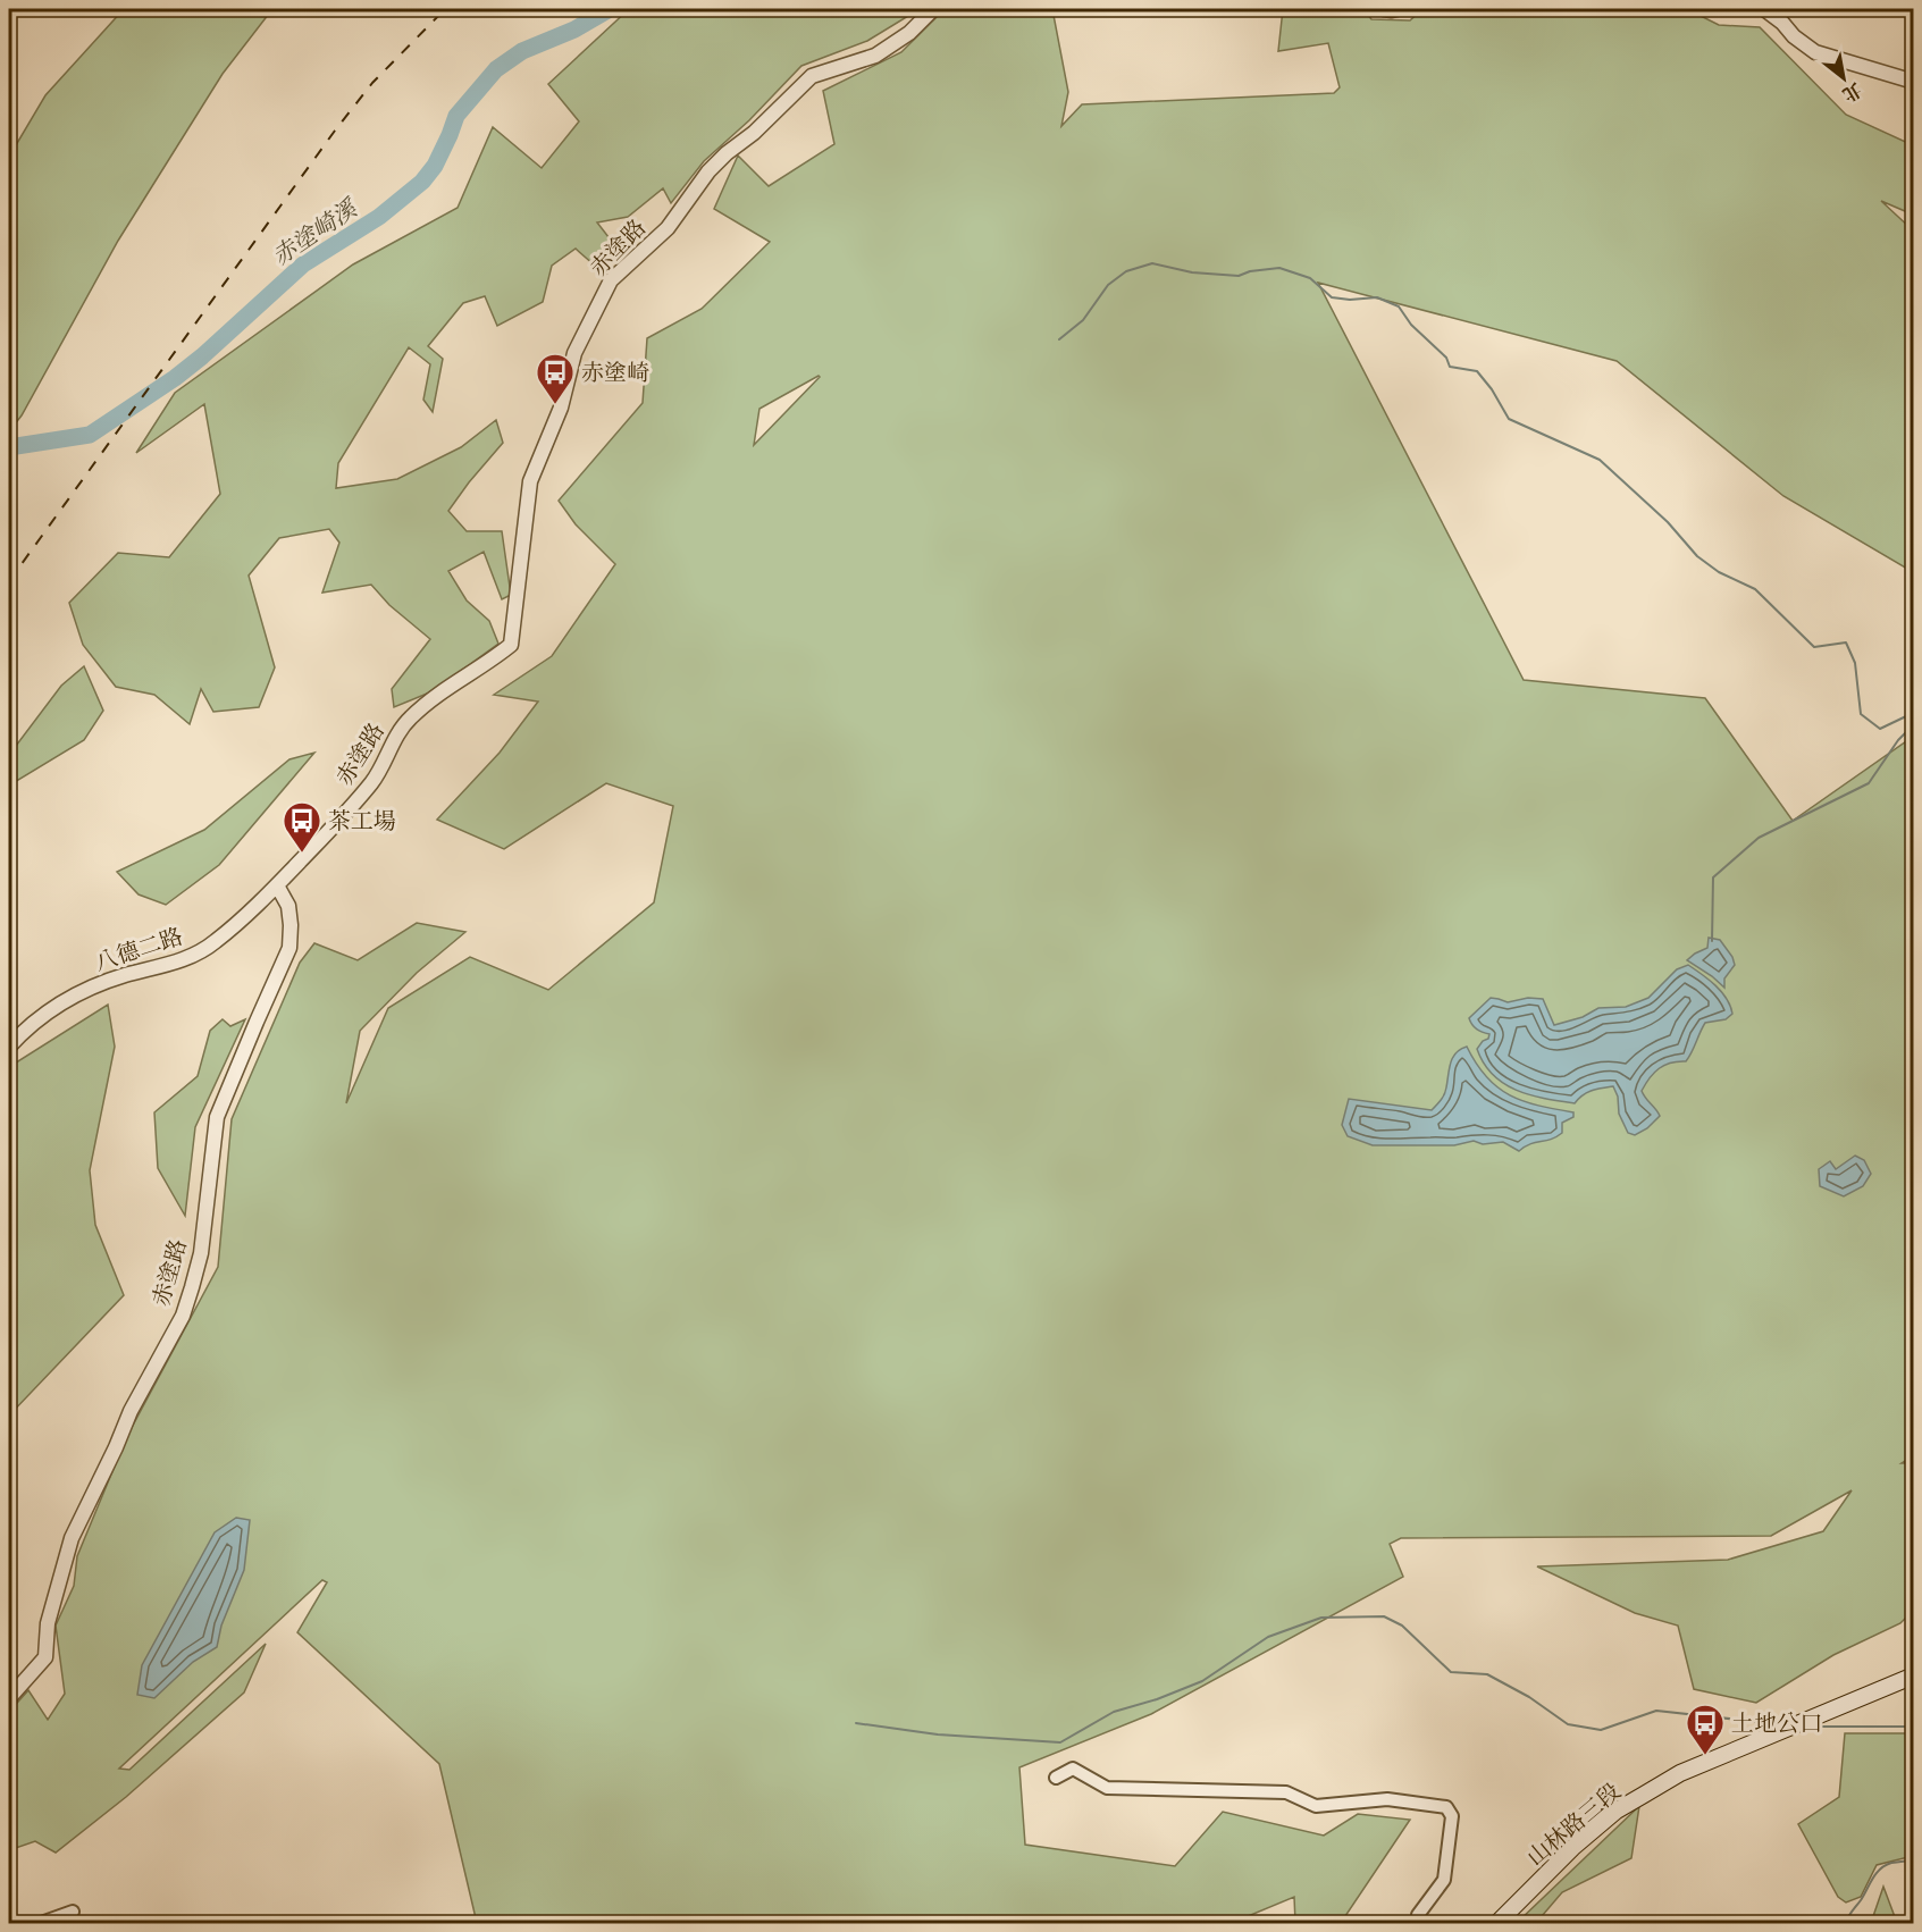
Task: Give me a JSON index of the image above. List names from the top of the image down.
{
  "streets": {
    "main road": ["山林路三段"],
    "street": ["赤塗路", "八德二路"]
  },
  "crossings": [
    ["赤塗路", "八德二路"]
  ],
  "water": ["赤塗崎溪"],
  "places": {
    "bus stop": ["赤塗崎", "茶工場", "土地公口"]
  },
  "north": "bottom right"
}
